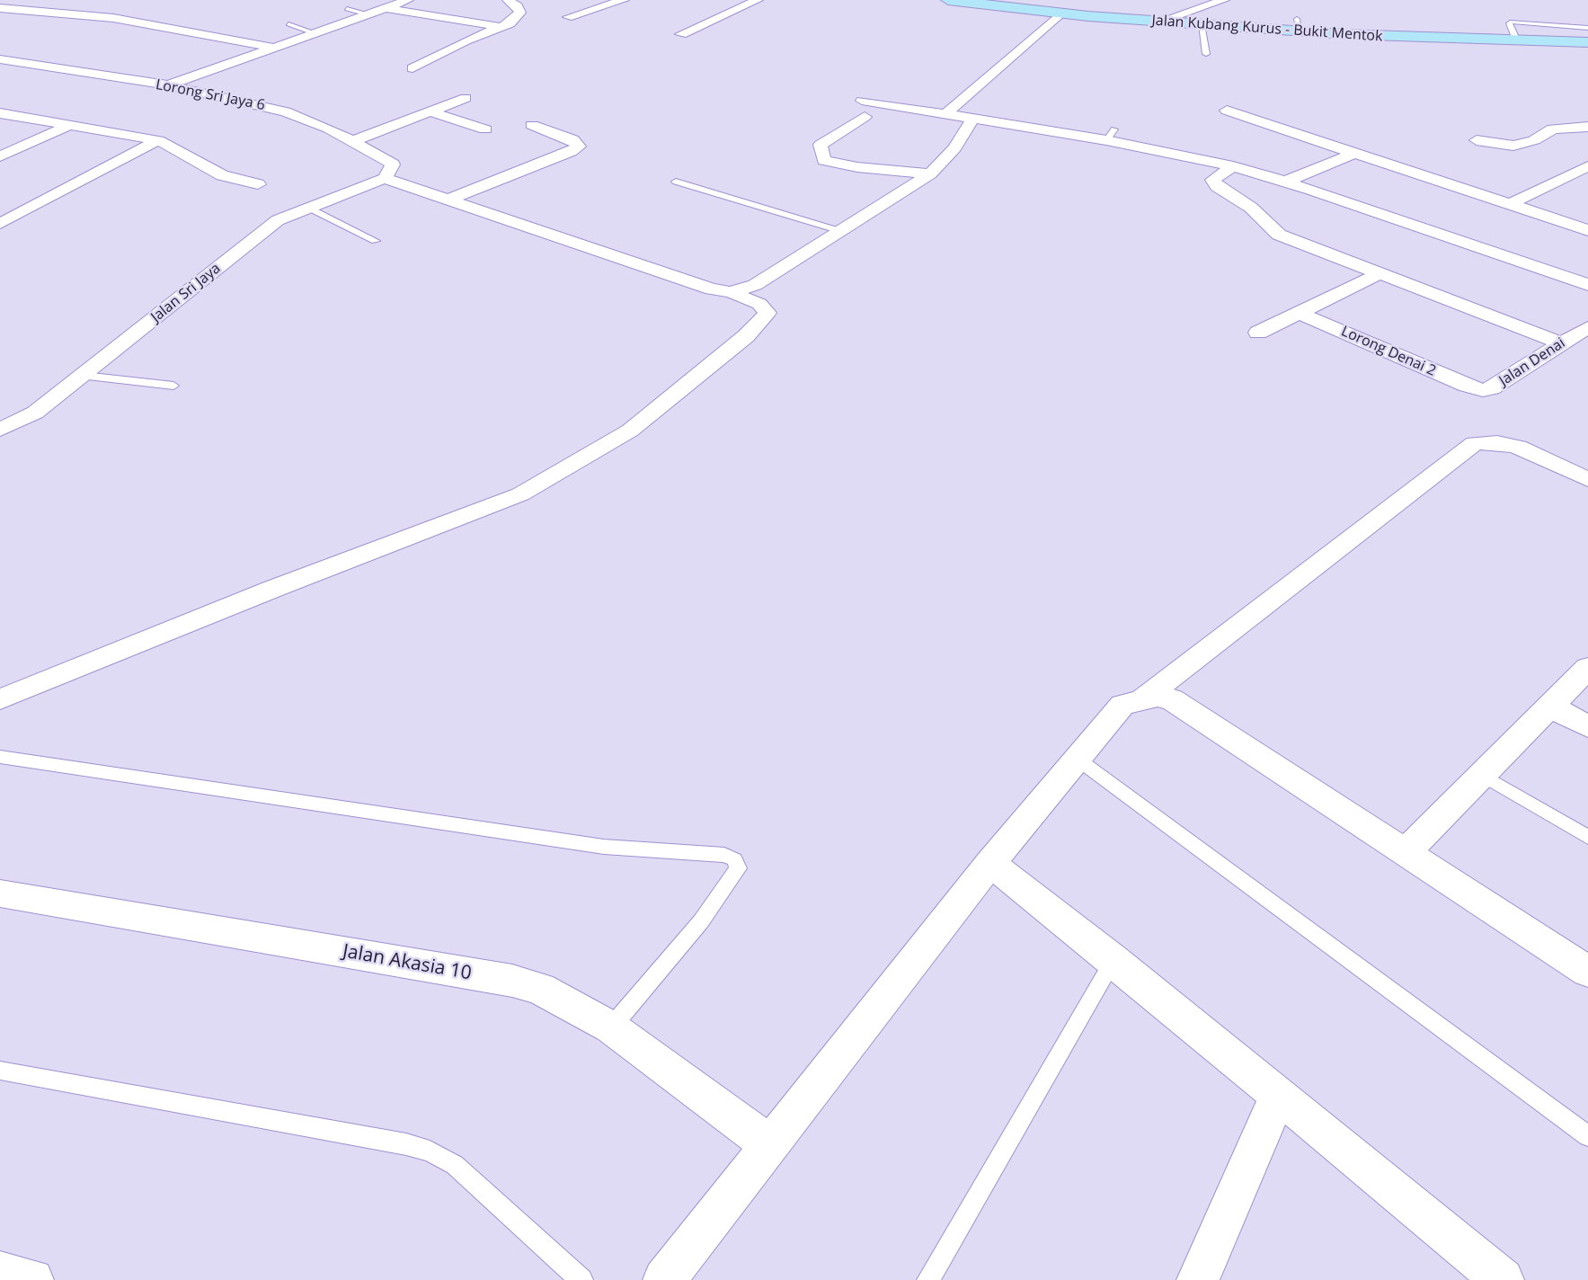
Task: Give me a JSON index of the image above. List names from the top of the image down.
{
  "streets": {
    "main road": ["Jalan Kubang Kurus - Bukit Mentok"],
    "street": [
      "Lorong Sri Jaya 6",
      "Jalan Sri Jaya",
      "Lorong Denai 2",
      "Jalan Denai",
      "Jalan Akasia 10"
    ]
  },
  "crossings": [
    ["Lorong Sri Jaya 6", "Jalan Sri Jaya"],
    ["Lorong Denai 2", "Jalan Denai"]
  ]
}
